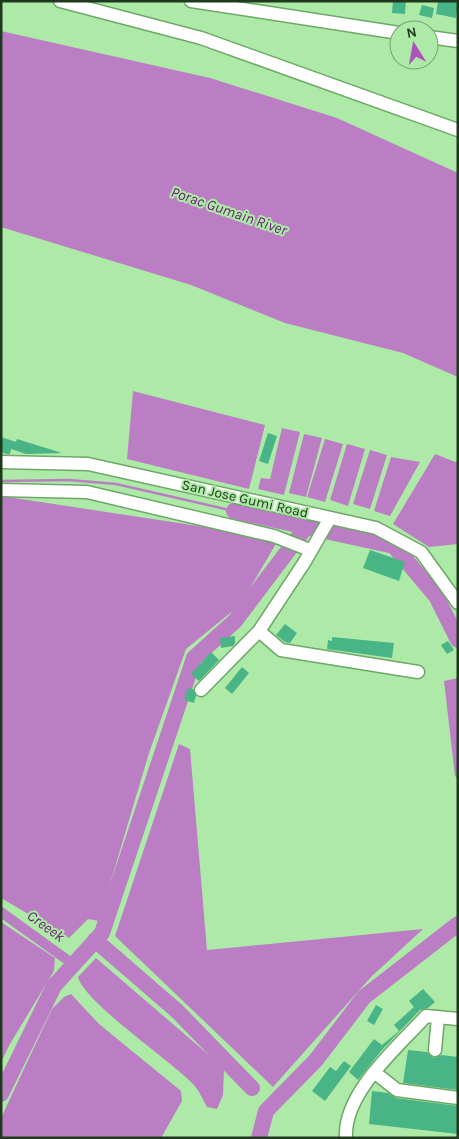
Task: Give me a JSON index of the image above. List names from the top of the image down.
{
  "streets": {
    "street": ["San Jose Gumi Road"]
  },
  "water": ["Porac Gumain River", "Creeek"],
  "north": "top"
}
